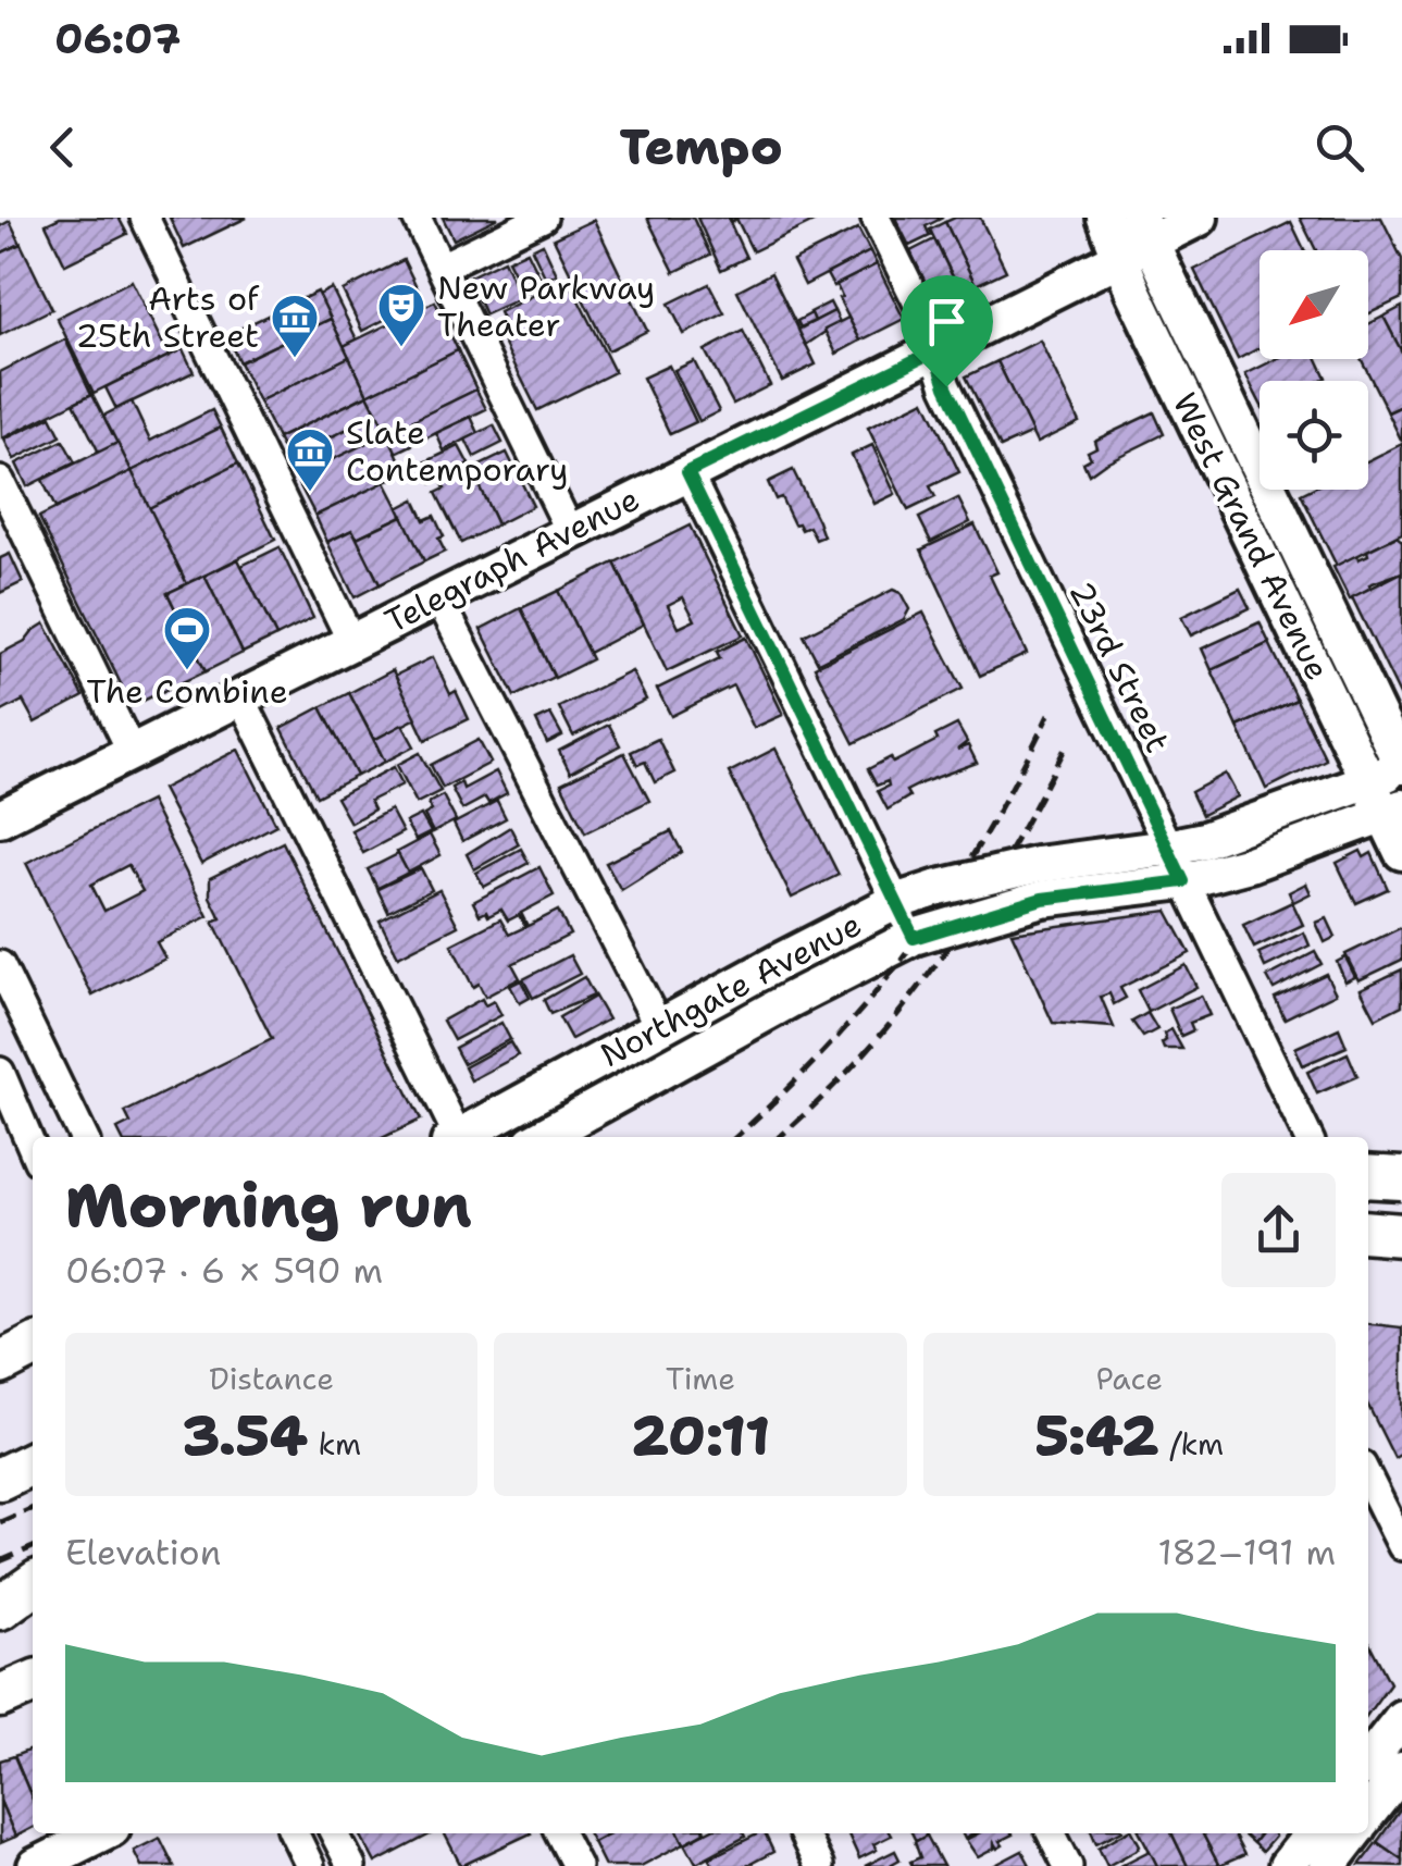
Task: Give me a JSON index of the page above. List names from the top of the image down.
{
  "streets": {
    "main road": ["West Grand Avenue", "Telegraph Avenue", "Northgate Avenue"],
    "street": ["23rd Street"]
  },
  "crossings": [
    ["West Grand Avenue", "Telegraph Avenue"],
    ["West Grand Avenue", "Northgate Avenue"],
    ["Telegraph Avenue", "23rd Street"],
    ["23rd Street", "Northgate Avenue"]
  ],
  "places": {
    "theatre": ["New Parkway Theater"],
    "museum": ["Arts of 25th Street", "Slate Contemporary"],
    "sports": ["The Combine"]
  },
  "north": "bottom left",
  "page": {
    "status": "06:07",
    "header": "Tempo",
    "heading": ["Morning run", "06:07 · 6 × 590 m"],
    "stats": [
      ["Distance", "3.54 km"],
      ["Time", "20:11"],
      ["Pace", "5:42 /km"]
    ],
    "chart": ["Elevation", "182–191 m"]
  }
}
